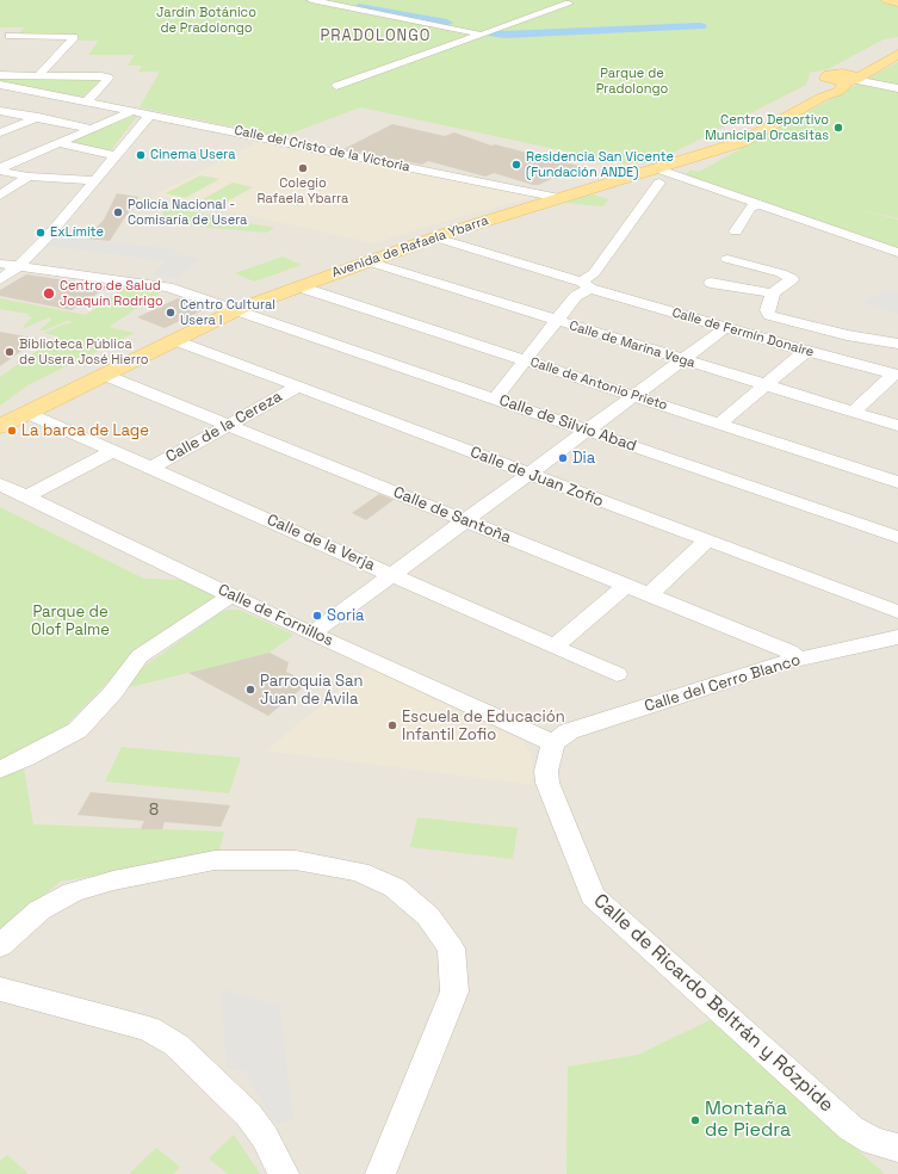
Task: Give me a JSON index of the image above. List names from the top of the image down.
{
  "streets": {
    "main road": ["Avenida de Rafaela Ybarra"],
    "street": [
      "Calle del Cristo de la Victoria",
      "Calle de Fermín Donaire",
      "Calle de Marina Vega",
      "Calle de Antonio Prieto",
      "Calle de Silvio Abad",
      "Calle de la Cereza",
      "Calle de Juan Zofio",
      "Calle de Santoña",
      "Calle de la Verja",
      "Calle de Fornillos",
      "Calle del Cerro Blanco",
      "Calle de Ricardo Beltrán y Rózpide"
    ]
  },
  "crossings": [
    ["Calle del Cristo de la Victoria", "Avenida de Rafaela Ybarra"],
    ["Avenida de Rafaela Ybarra", "Calle de Fermín Donaire"],
    ["Avenida de Rafaela Ybarra", "Calle de Marina Vega"],
    ["Avenida de Rafaela Ybarra", "Calle de Antonio Prieto"],
    ["Avenida de Rafaela Ybarra", "Calle de Silvio Abad"],
    ["Avenida de Rafaela Ybarra", "Calle de Juan Zofio"],
    ["Avenida de Rafaela Ybarra", "Calle de Santoña"],
    ["Avenida de Rafaela Ybarra", "Calle de la Verja"],
    ["Calle de la Cereza", "Calle de Juan Zofio"],
    ["Calle de la Cereza", "Calle de Santoña"],
    ["Calle de la Cereza", "Calle de la Verja"],
    ["Calle de Santoña", "Calle del Cerro Blanco"],
    ["Calle de Fornillos", "Calle del Cerro Blanco"],
    ["Calle de Fornillos", "Calle de Ricardo Beltrán y Rózpide"],
    ["Calle del Cerro Blanco", "Calle de Ricardo Beltrán y Rózpide"]
  ],
  "districts": ["PRADOLONGO"],
  "parks": ["Jardín Botánico de Pradolongo", "Parque de Pradolongo", "Parque de Olof Palme"],
  "places": [
    "Centro Deportivo Municipal Orcasitas",
    "Cinema Usera",
    "Residencia San Vicente (Fundación ANDE)",
    "Colegio Rafaela Ybarra",
    "Policía Nacional - Comisaría de Usera",
    "ExLímite",
    "Centro de Salud Joaquín Rodrigo",
    "Centro Cultural Usera I",
    "Biblioteca Pública de Usera José Hierro",
    "La barca de Lage",
    "Dia",
    "Soria",
    "Parroquia San Juan de Ávila",
    "Escuela de Educación Infantil Zofio",
    "Montaña de Piedra"
  ],
  "house_numbers": ["8"]
}
